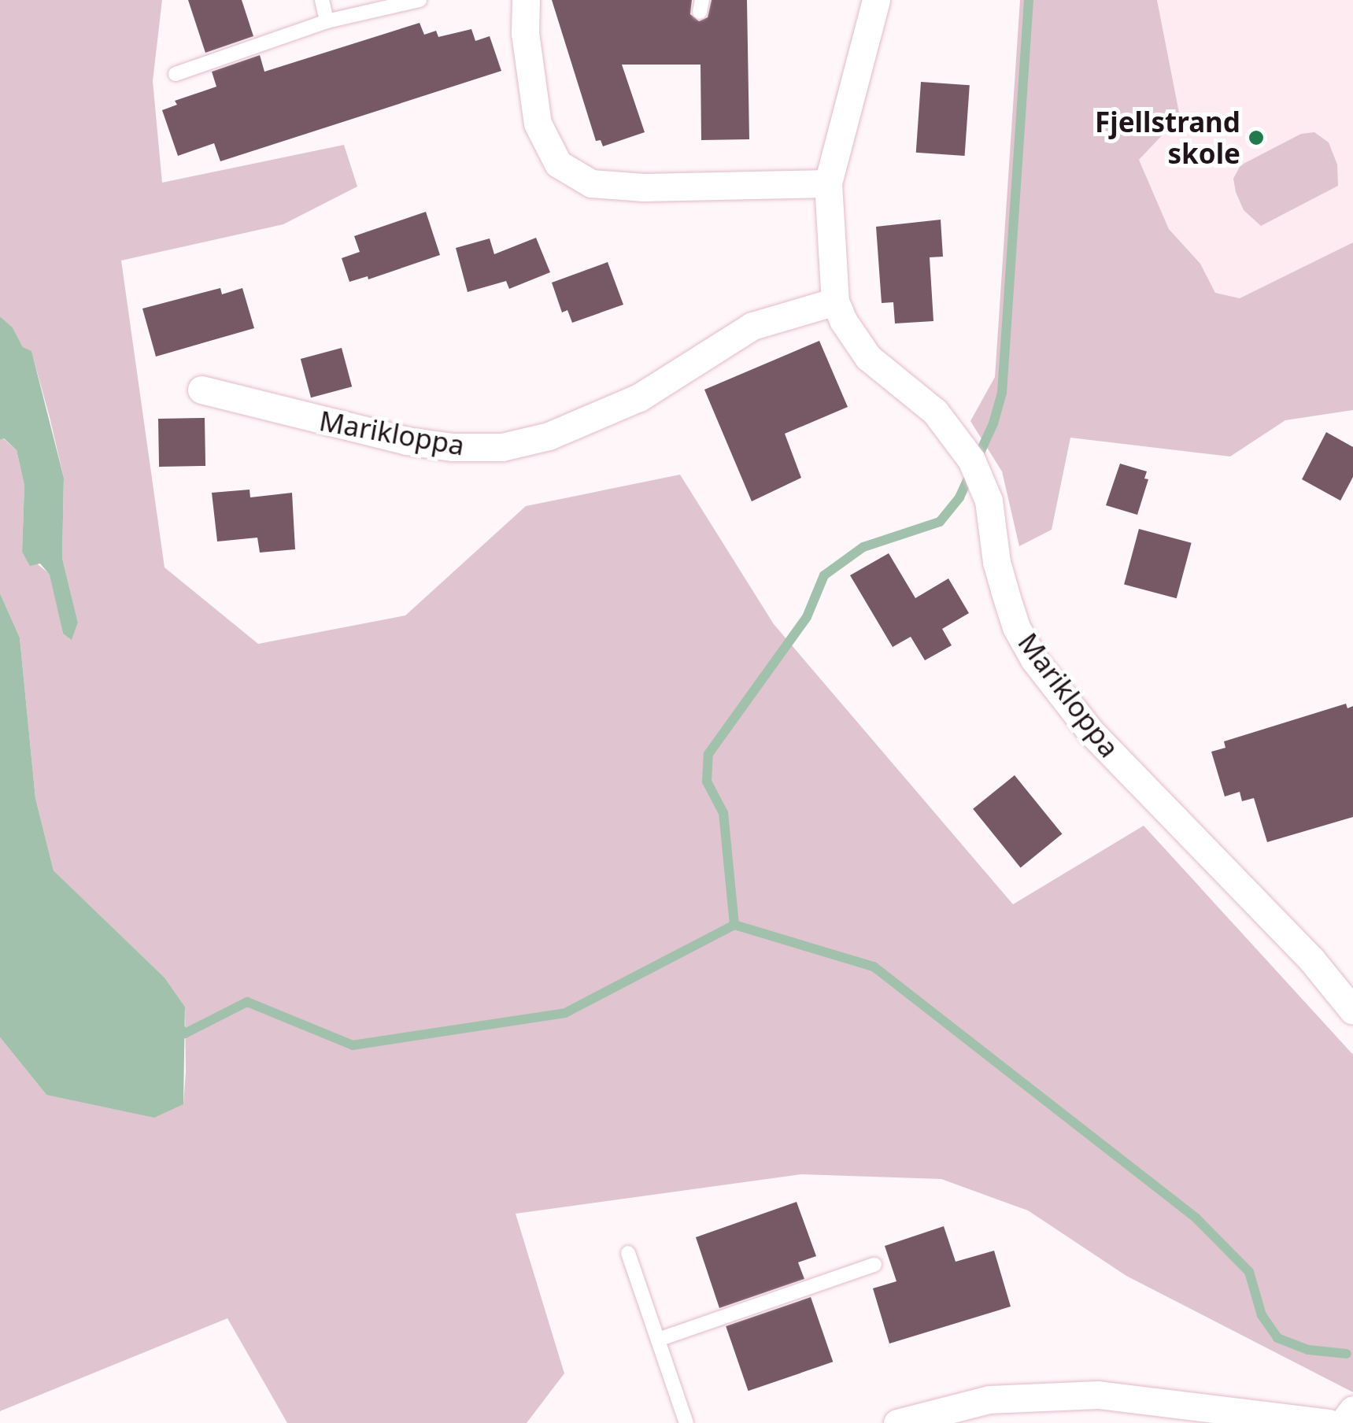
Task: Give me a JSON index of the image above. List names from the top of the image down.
{
  "streets": {
    "street": ["Marikloppa"]
  },
  "places": ["Fjellstrand skole"]
}
